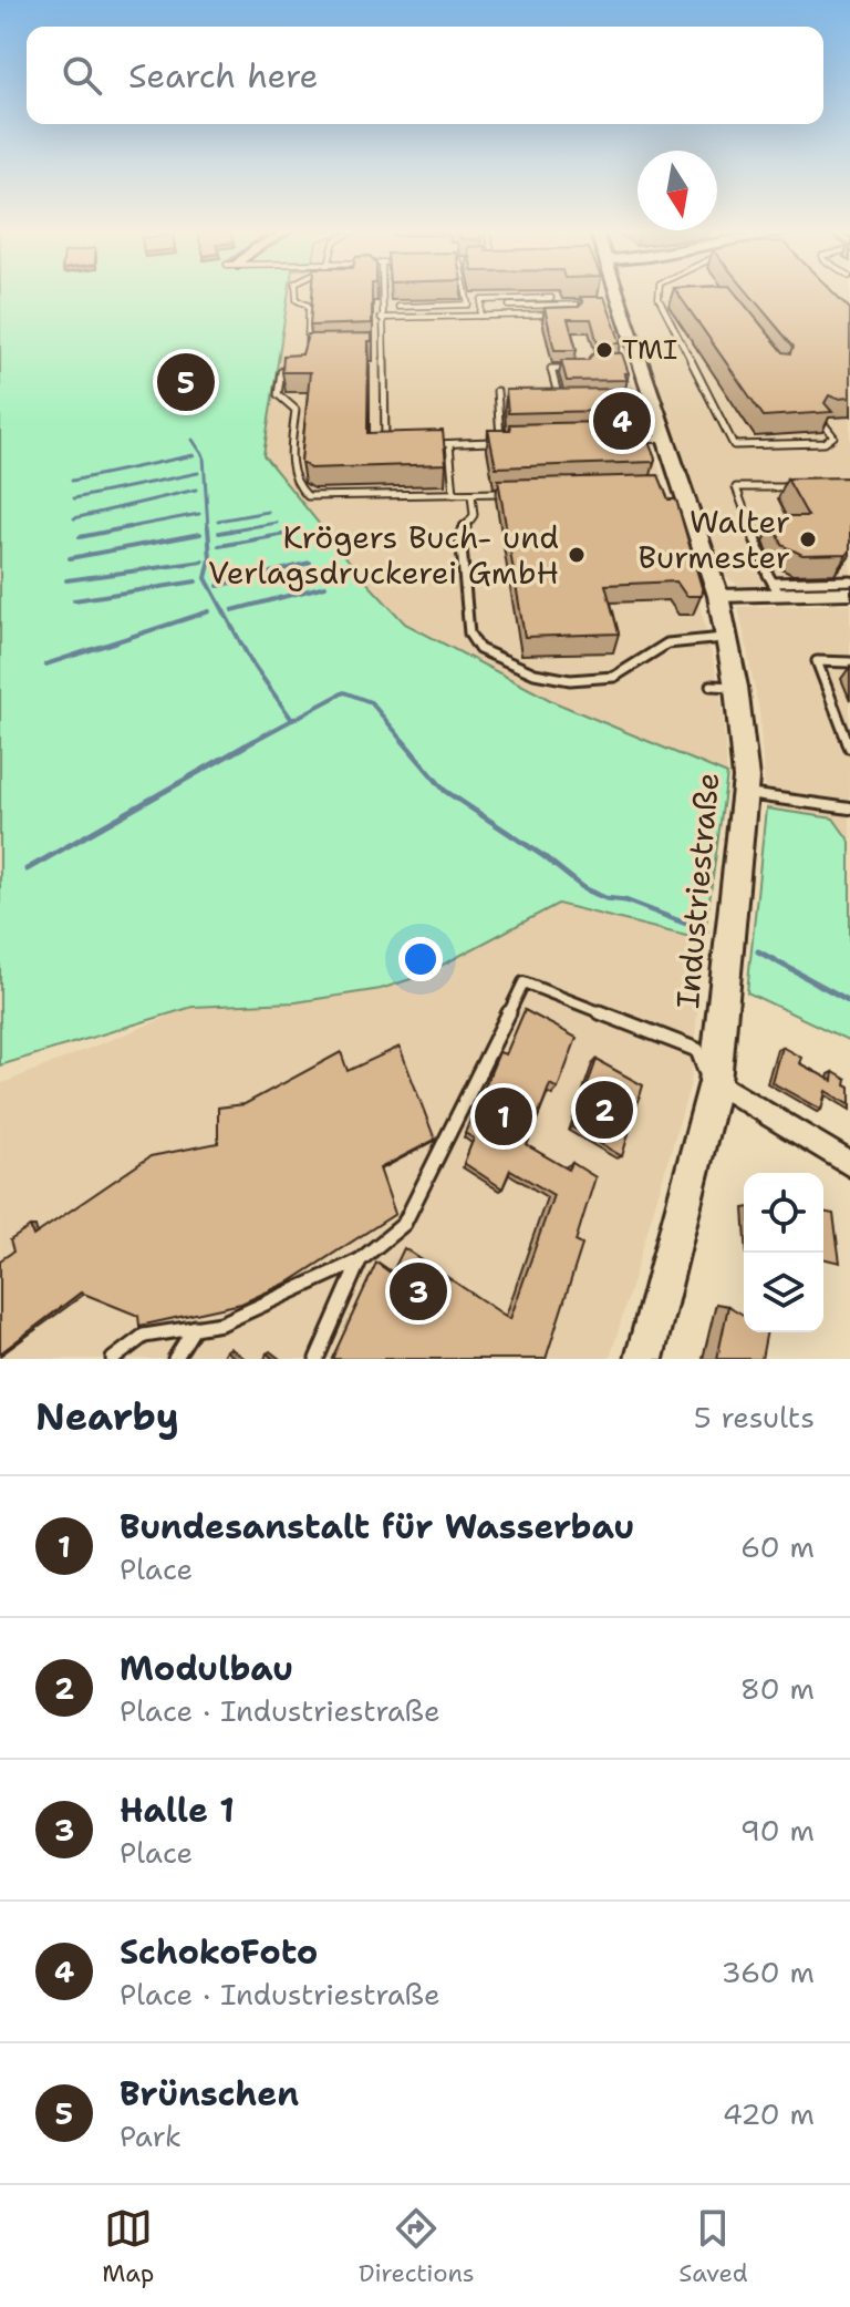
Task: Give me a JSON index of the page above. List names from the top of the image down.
{
  "streets": {
    "street": ["Industriestraße"]
  },
  "places": ["TMI", "Walter Burmester", "Krögers Buch- und Verlagsdruckerei GmbH"],
  "north": "bottom",
  "page": {
    "search": "Search here",
    "pins": [
      "5",
      "4",
      "2",
      "1",
      "3"
    ],
    "heading": ["Nearby", "5 results"],
    "list": [
      {
        "mark": "1",
        "name": "Bundesanstalt für Wasserbau",
        "note": "Place",
        "value": "60 m"
      },
      {
        "mark": "2",
        "name": "Modulbau",
        "note": "Place · Industriestraße",
        "value": "80 m"
      },
      {
        "mark": "3",
        "name": "Halle 1",
        "note": "Place",
        "value": "90 m"
      },
      {
        "mark": "4",
        "name": "SchokoFoto",
        "note": "Place · Industriestraße",
        "value": "360 m"
      },
      {
        "mark": "5",
        "name": "Brünschen",
        "note": "Park",
        "value": "420 m"
      }
    ],
    "nav": ["Map", "Directions", "Saved"]
  }
}
